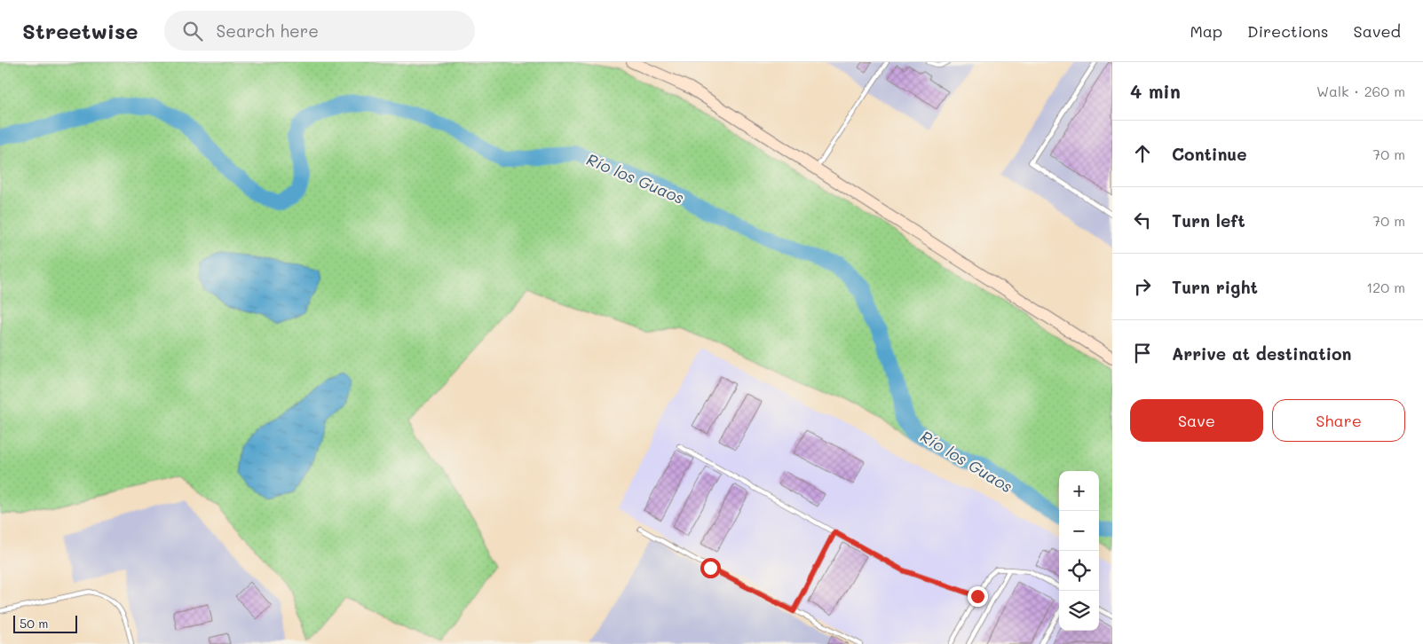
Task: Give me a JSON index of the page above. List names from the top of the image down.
{
  "water": ["Río los Guaos"],
  "scale_bar": "50 m",
  "page": {
    "header": "Streetwise",
    "search": "Search here",
    "nav": ["Map", "Directions", "Saved"],
    "heading": ["4 min", "Walk · 260 m"],
    "list": [
      ["Continue", "70 m"],
      ["Turn left", "70 m"],
      ["Turn right", "120 m"],
      "Arrive at destination"
    ],
    "buttons": ["Save", "Share"],
    "map_buttons": ["+", "−"],
    "scale": "50 m"
  }
}
